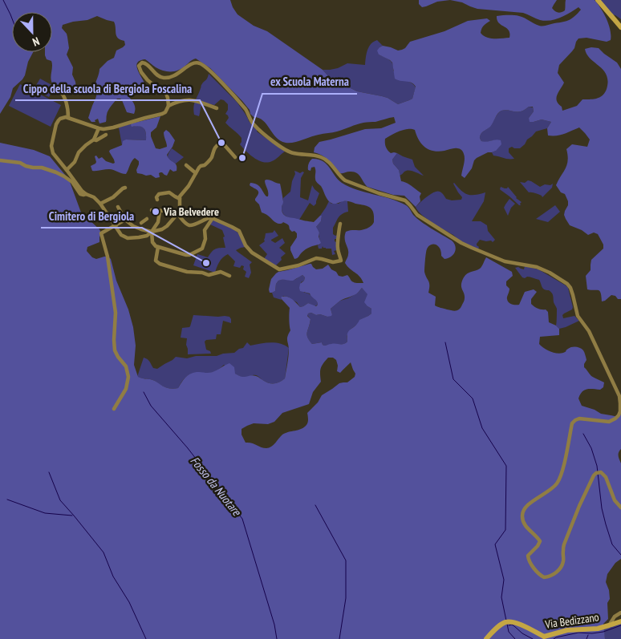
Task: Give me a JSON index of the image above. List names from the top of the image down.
{
  "streets": {
    "street": ["Via Bedizzano"]
  },
  "water": ["Fosso da Nuotare"],
  "places": [
    "Cippo della scuola di Bergiola Foscalina",
    "ex Scuola Materna",
    "Via Belvedere",
    "Cimitero di Bergiola"
  ],
  "north": "bottom"
}
